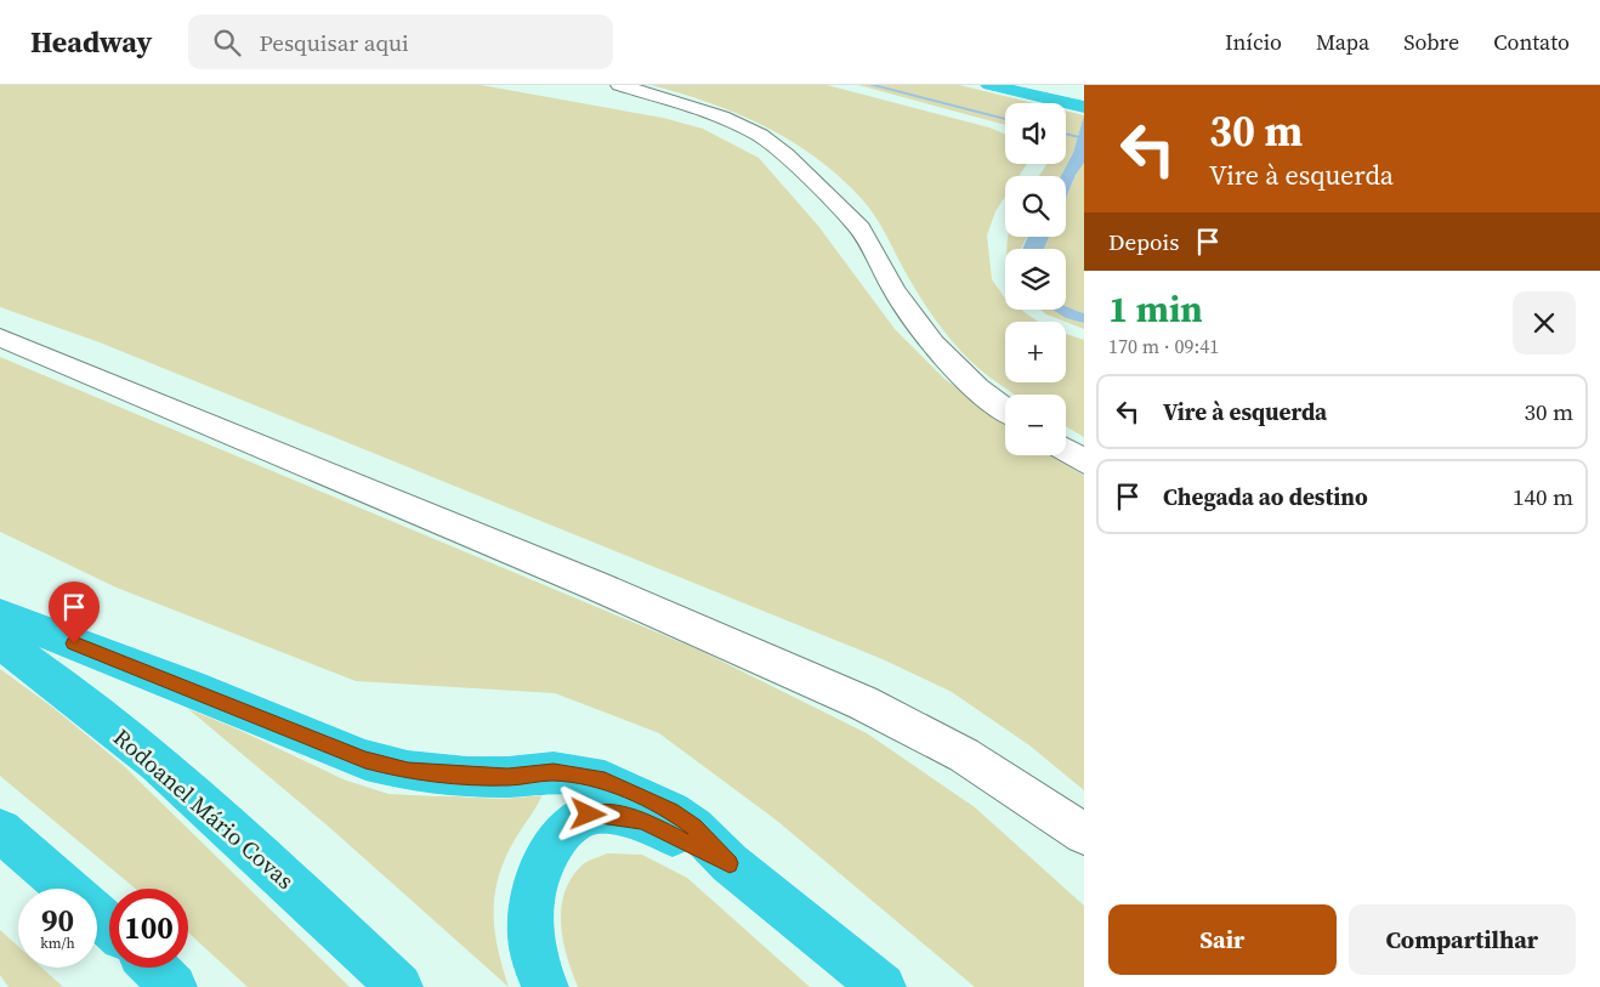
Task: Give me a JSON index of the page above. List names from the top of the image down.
{
  "streets": {
    "highway": ["Rodoanel Mário Covas"]
  },
  "page": {
    "header": "Headway",
    "search": "Pesquisar aqui",
    "nav": [
      "Início",
      "Mapa",
      "Sobre",
      "Contato"
    ],
    "turn": ["30 m", "Vire à esquerda"],
    "map_buttons": ["+", "−"],
    "then": "Depois",
    "heading": ["1 min", "170 m · 09:41"],
    "list": [
      {
        "name": "Vire à esquerda",
        "value": "30 m"
      },
      {
        "name": "Chegada ao destino",
        "value": "140 m"
      }
    ],
    "speed": "90 km/h",
    "limit": "100",
    "buttons": ["Sair", "Compartilhar"]
  }
}
